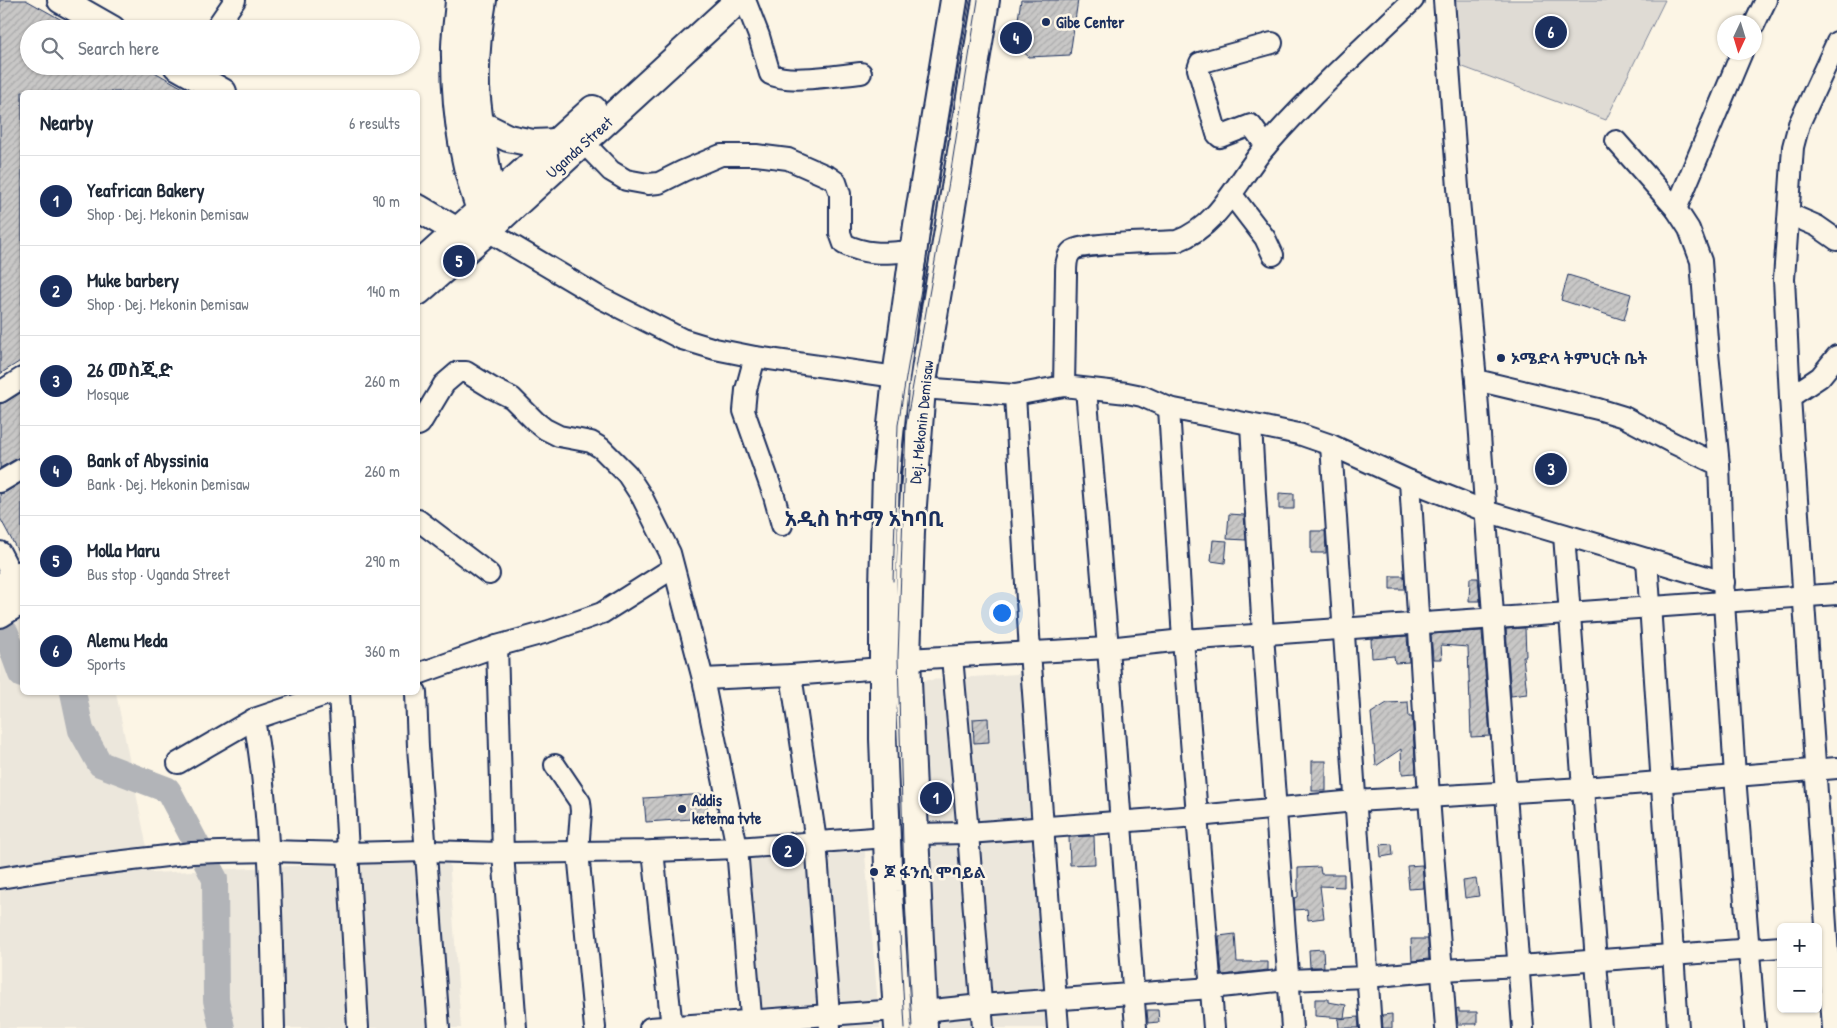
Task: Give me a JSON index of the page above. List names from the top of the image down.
{
  "streets": {
    "main road": ["Uganda Street", "Dej. Mekonin Demisaw"]
  },
  "districts": ["አዲስ ከተማ አካባቢ"],
  "places": [
    "Gibe Center",
    "ኦሜድላ ትምህርት ቤት",
    "Addis ketema tvte",
    "ጆ ፋንሲ ሞባይል"
  ],
  "north": "bottom",
  "page": {
    "pins": [
      "6",
      "4",
      "5",
      "3",
      "1",
      "2"
    ],
    "search": "Search here",
    "heading": ["Nearby", "6 results"],
    "list": [
      {
        "mark": "1",
        "name": "Yeafrican Bakery",
        "note": "Shop · Dej. Mekonin Demisaw",
        "value": "90 m"
      },
      {
        "mark": "2",
        "name": "Muke barbery",
        "note": "Shop · Dej. Mekonin Demisaw",
        "value": "140 m"
      },
      {
        "mark": "3",
        "name": "26 መስጂድ",
        "note": "Mosque",
        "value": "260 m"
      },
      {
        "mark": "4",
        "name": "Bank of Abyssinia",
        "note": "Bank · Dej. Mekonin Demisaw",
        "value": "260 m"
      },
      {
        "mark": "5",
        "name": "Molla Maru",
        "note": "Bus stop · Uganda Street",
        "value": "290 m"
      },
      {
        "mark": "6",
        "name": "Alemu Meda",
        "note": "Sports",
        "value": "360 m"
      }
    ],
    "map_buttons": ["+", "−"]
  }
}
